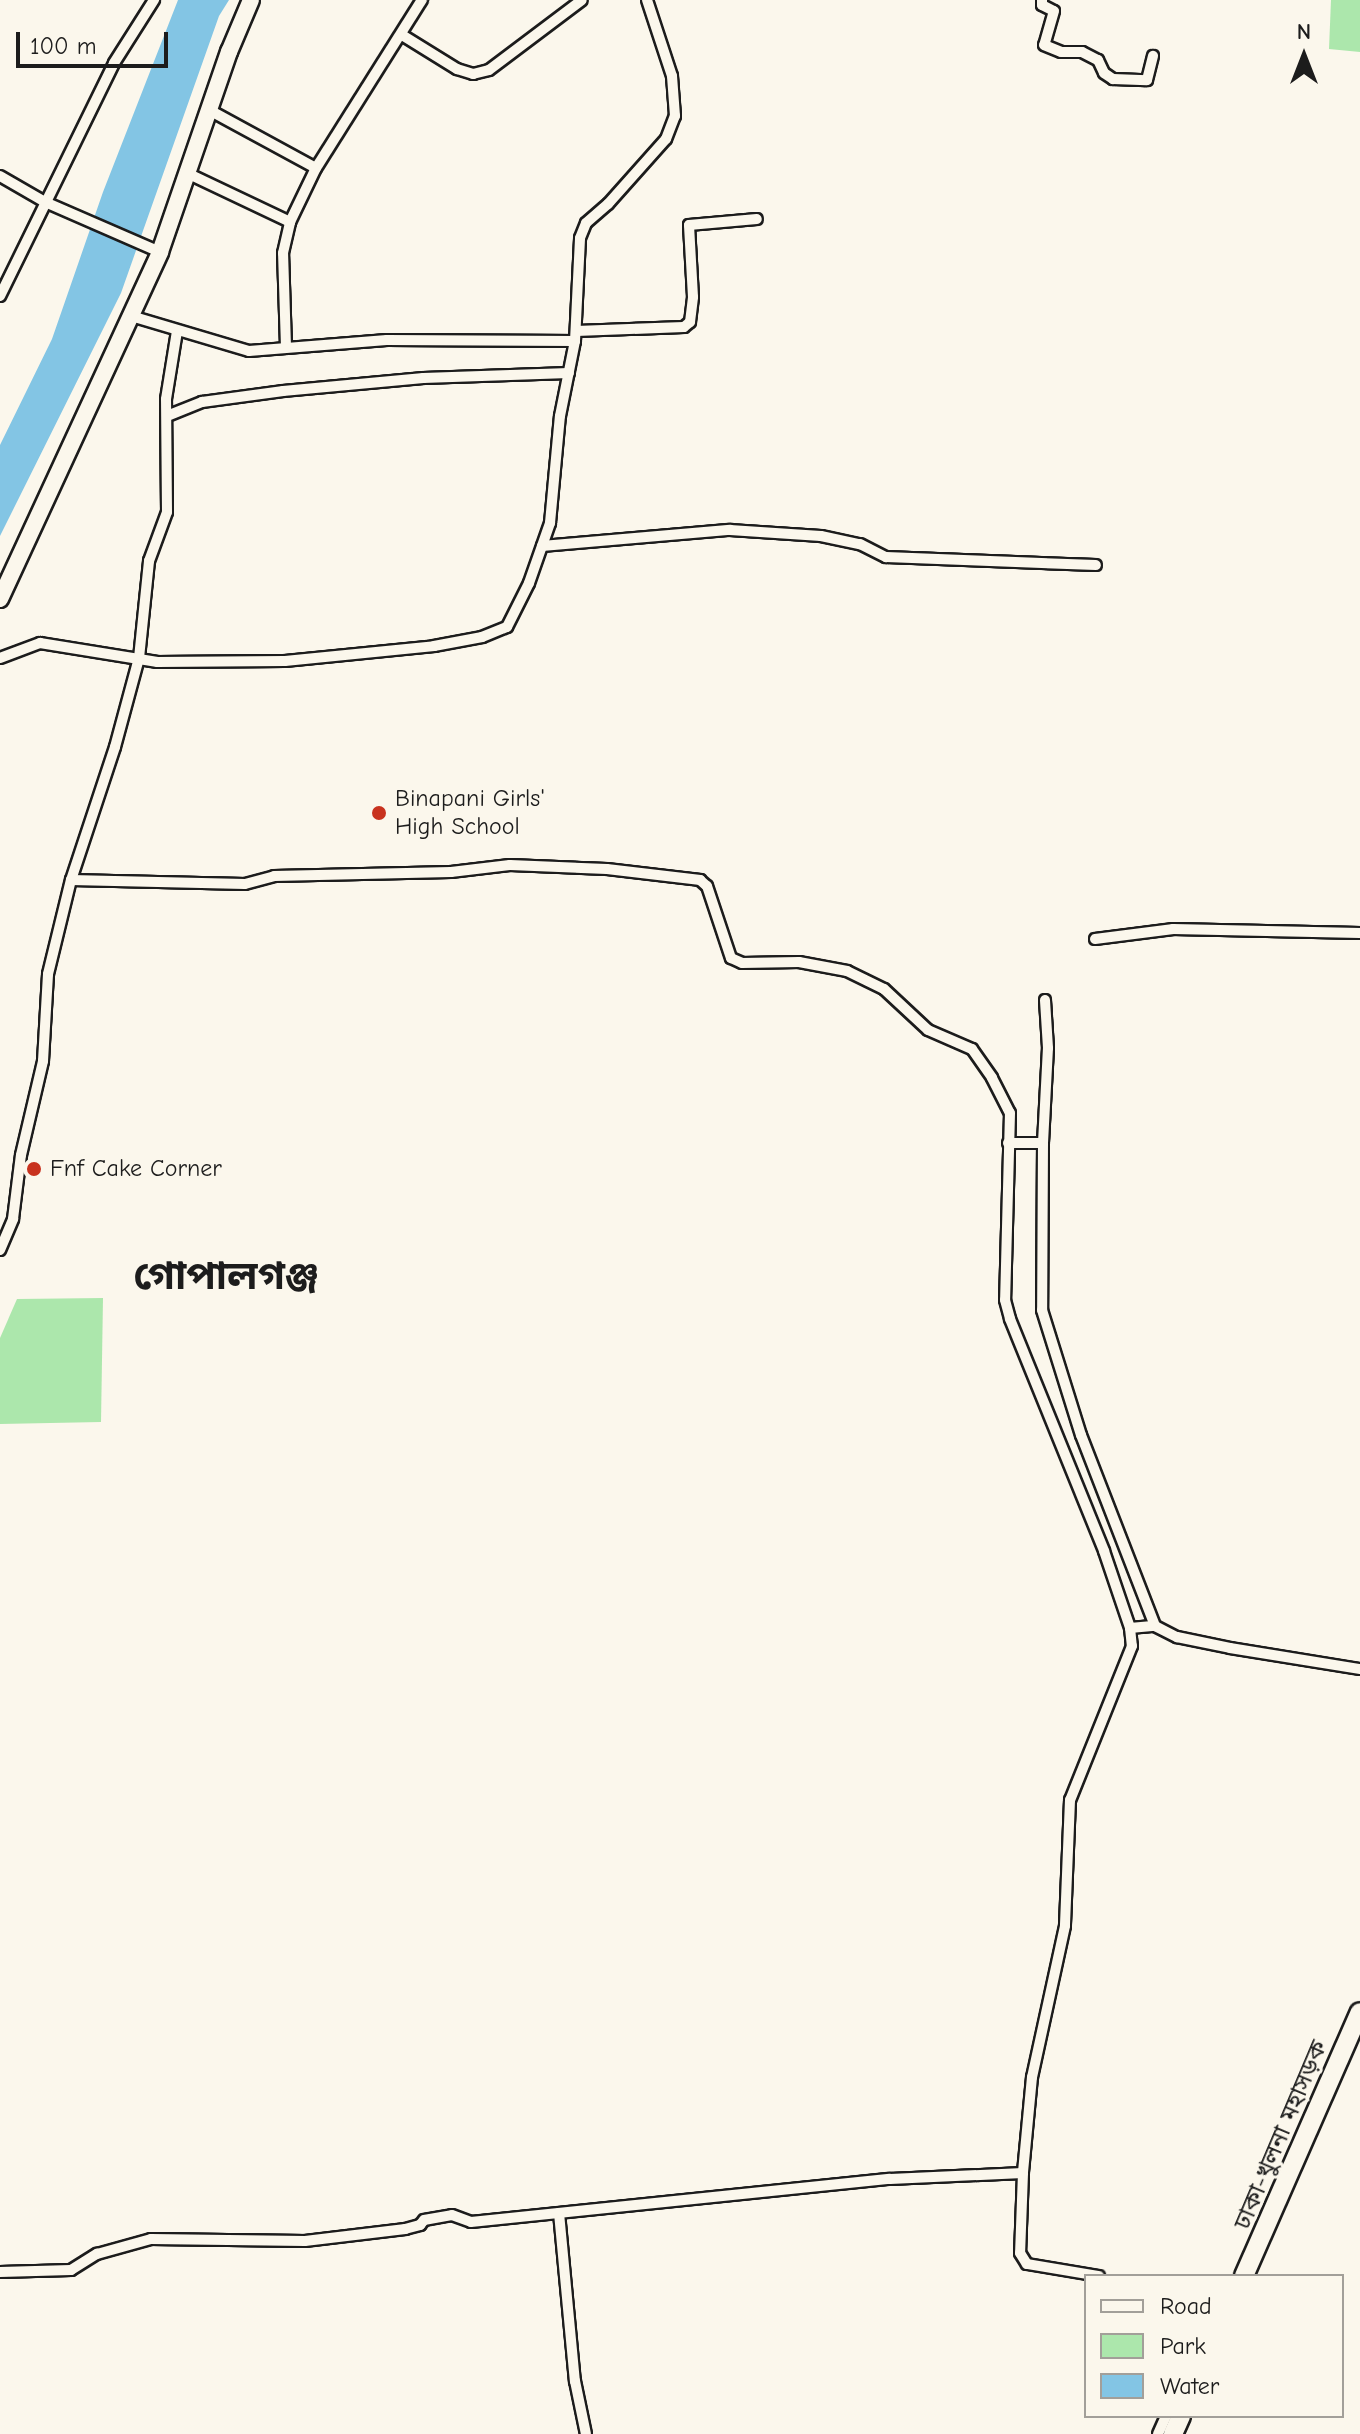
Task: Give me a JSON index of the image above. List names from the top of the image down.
{
  "streets": {
    "highway": ["ঢাকা-খুলনা মহাসড়ক"]
  },
  "districts": ["গোপালগঞ্জ"],
  "places": ["Binapani Girls' High School", "Fnf Cake Corner"],
  "legend": ["Road", "Park", "Water"],
  "scale_bar": "100 m",
  "north": "top"
}
